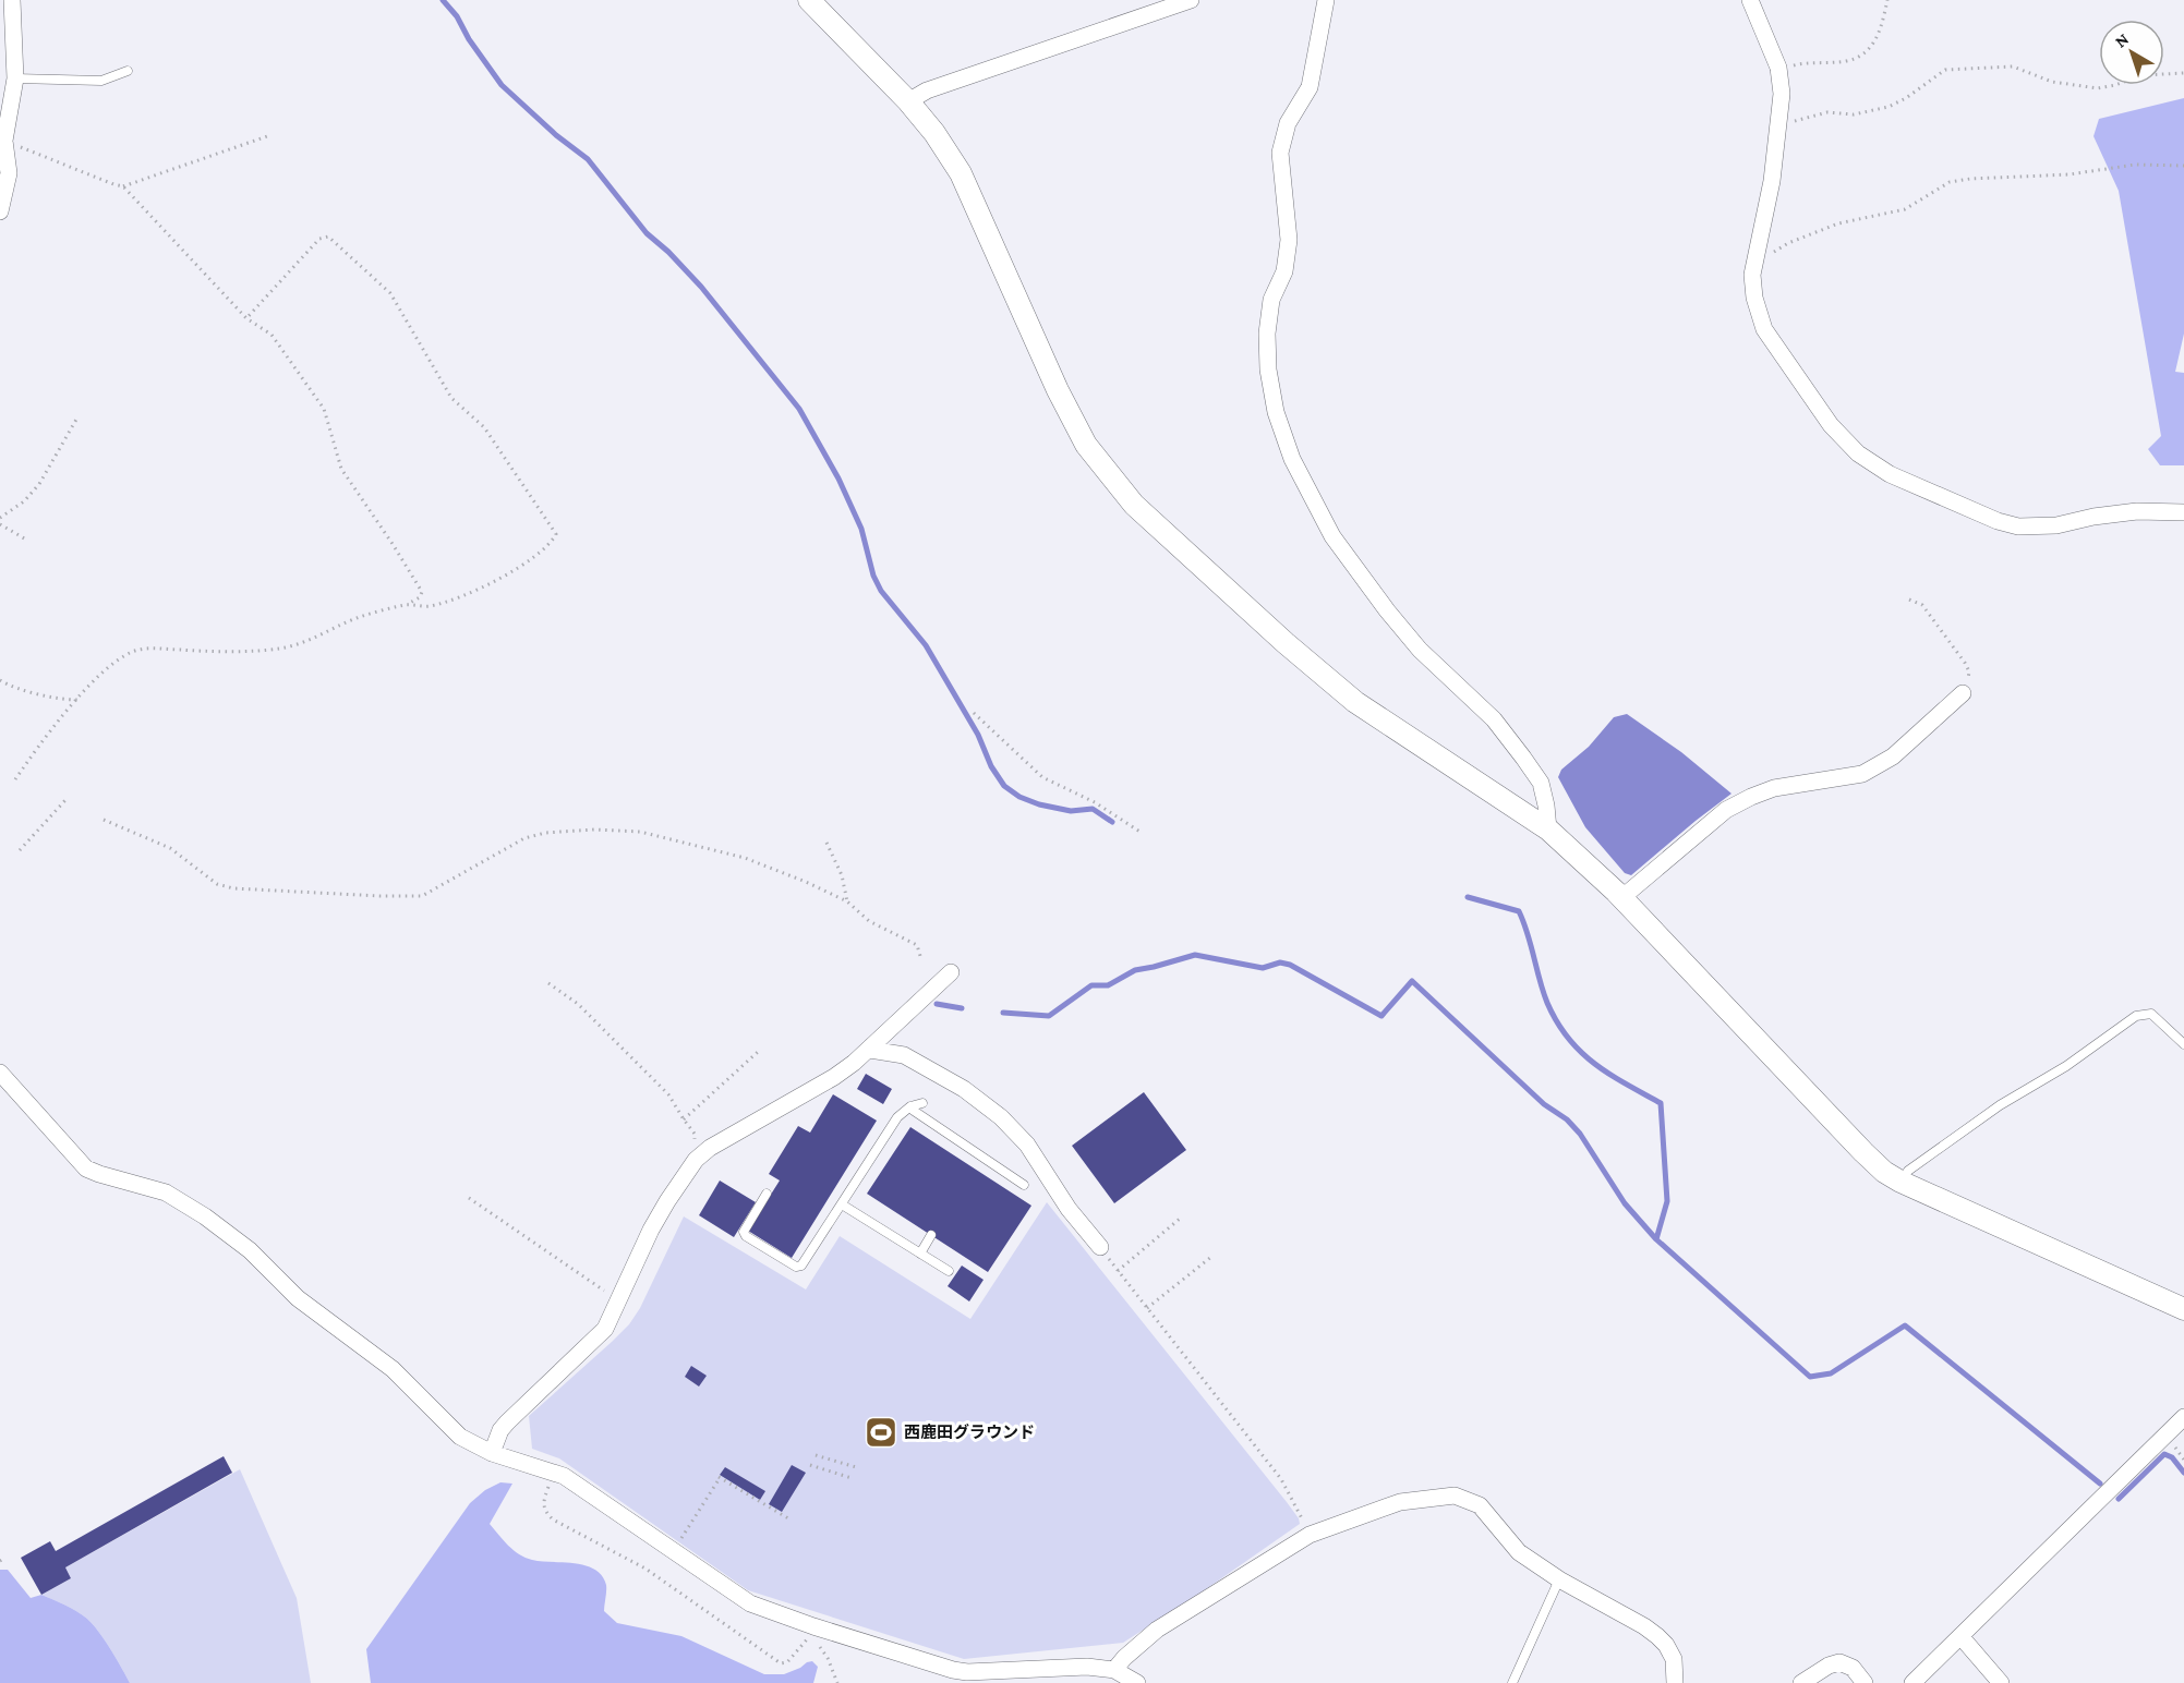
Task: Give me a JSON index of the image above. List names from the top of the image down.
{
  "places": {
    "sports": ["西鹿田グラウンド"]
  },
  "north": "top left"
}
